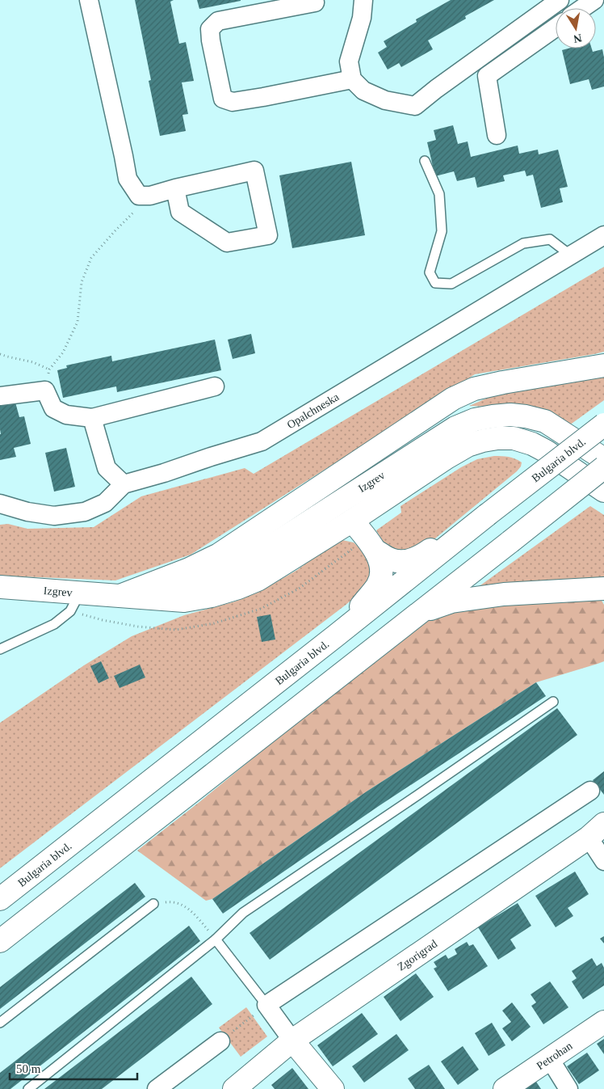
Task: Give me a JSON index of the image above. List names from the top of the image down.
{
  "streets": {
    "main road": [
      "Bulgaria blvd.",
      "Izgrev",
      "Zgorigrad",
      "Petrohan"
    ],
    "street": ["Opalchneska"]
  },
  "scale_bar": "50 m",
  "north": "bottom"
}
